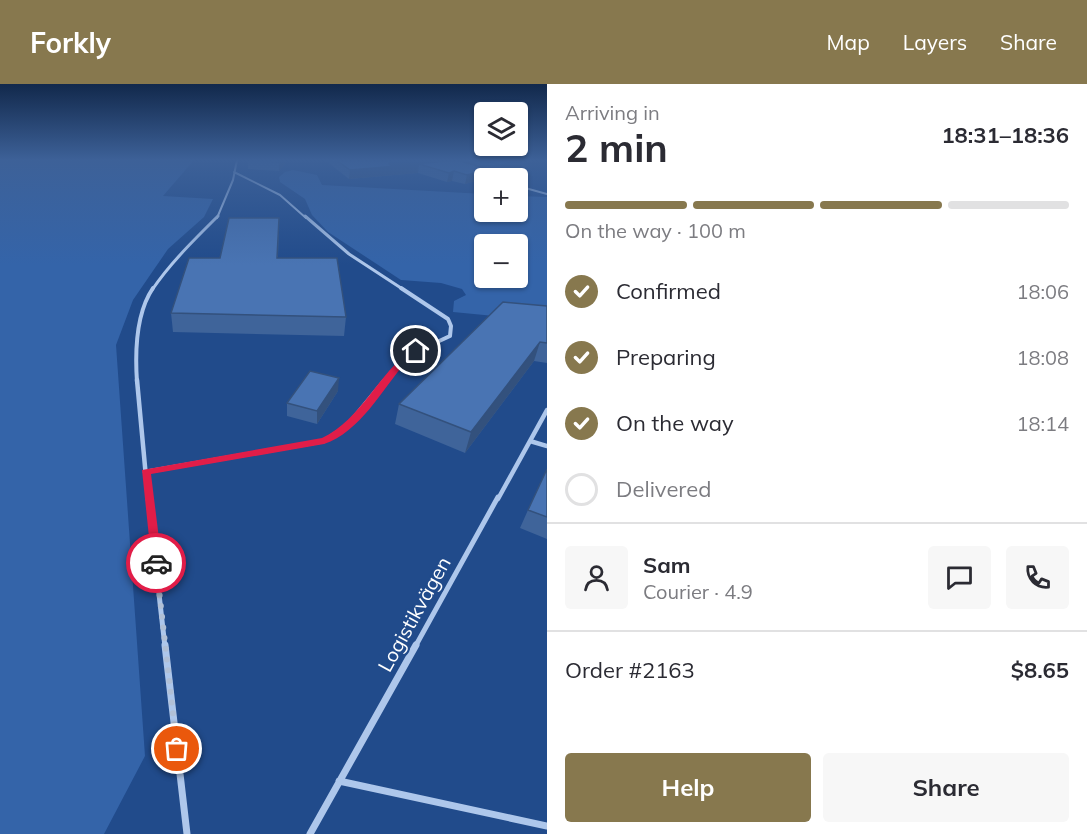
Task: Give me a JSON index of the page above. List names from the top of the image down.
{
  "streets": {
    "lane": ["Logistikvägen"]
  },
  "page": {
    "header": "Forkly",
    "nav": ["Map", "Layers", "Share"],
    "heading": ["2 min", "Arriving in", "18:31–18:36"],
    "panel": [
      "Sam",
      "Courier · 4.9",
      "Order #2163",
      "$8.65"
    ],
    "map_buttons": ["+", "−"],
    "bar": "On the way · 100 m",
    "list": [
      ["Confirmed", "18:06"],
      ["Preparing", "18:08"],
      ["On the way", "18:14"],
      "Delivered"
    ],
    "buttons": ["Help", "Share"]
  }
}
